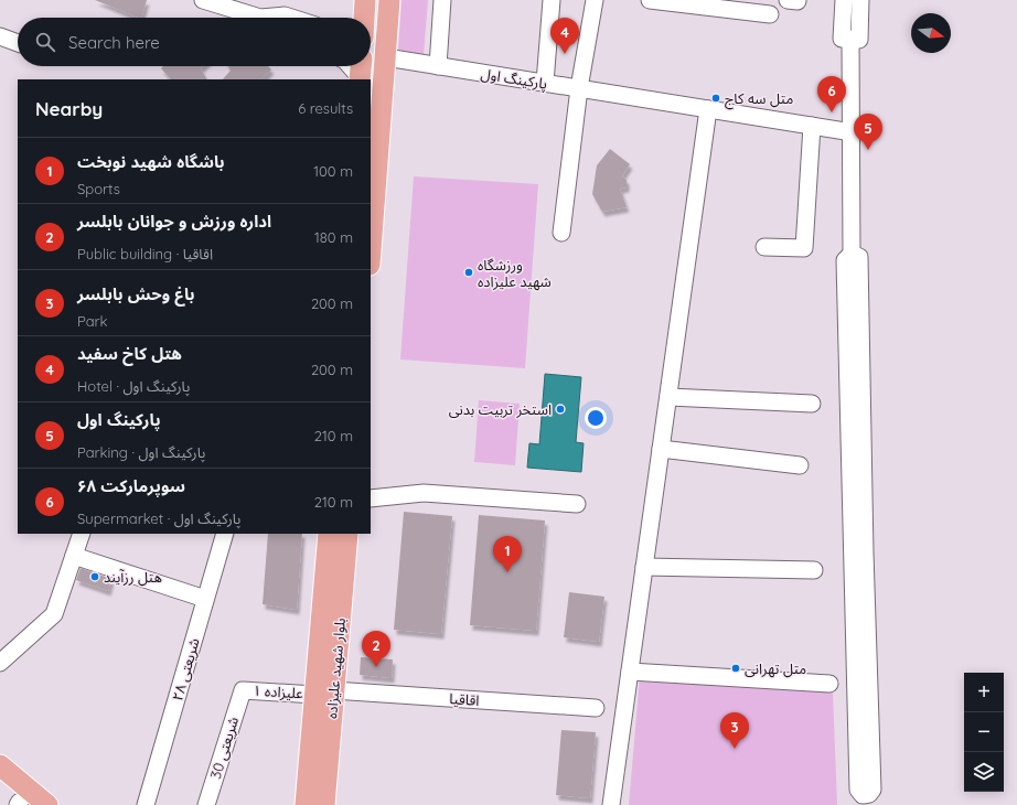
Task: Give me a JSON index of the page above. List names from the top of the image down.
{
  "streets": {
    "main road": ["بلوار شهید علیزاده"],
    "street": [
      "پارکینگ اول",
      "شریعتی ۲۸",
      "علیزاده ۱",
      "اقاقیا",
      "شریعتی 30"
    ]
  },
  "crossings": [
    ["بلوار شهید علیزاده", "علیزاده ۱"],
    ["بلوار شهید علیزاده", "اقاقیا"],
    ["علیزاده ۱", "اقاقیا"],
    ["علیزاده ۱", "شریعتی 30"]
  ],
  "places": [
    "متل سه کاج",
    "ورزشگاه شهید علیزاده",
    "استخر تربیت بدنی",
    "هتل رزآیند",
    "متل تهرانی"
  ],
  "north": "right",
  "page": {
    "pins": [
      "4",
      "6",
      "5",
      "1",
      "2",
      "3"
    ],
    "search": "Search here",
    "heading": ["Nearby", "6 results"],
    "list": [
      {
        "mark": "1",
        "name": "باشگاه شهید نوبخت",
        "note": "Sports",
        "value": "100 m"
      },
      {
        "mark": "2",
        "name": "اداره ورزش و جوانان بابلسر",
        "note": "Public building · اقاقیا",
        "value": "180 m"
      },
      {
        "mark": "3",
        "name": "باغ وحش بابلسر",
        "note": "Park",
        "value": "200 m"
      },
      {
        "mark": "4",
        "name": "هتل کاخ سفید",
        "note": "Hotel · پارکینگ اول",
        "value": "200 m"
      },
      {
        "mark": "5",
        "name": "پارکینگ اول",
        "note": "Parking · پارکینگ اول",
        "value": "210 m"
      },
      {
        "mark": "6",
        "name": "سوپرمارکت ۶۸",
        "note": "Supermarket · پارکینگ اول",
        "value": "210 m"
      }
    ],
    "map_buttons": ["+", "−"]
  }
}
